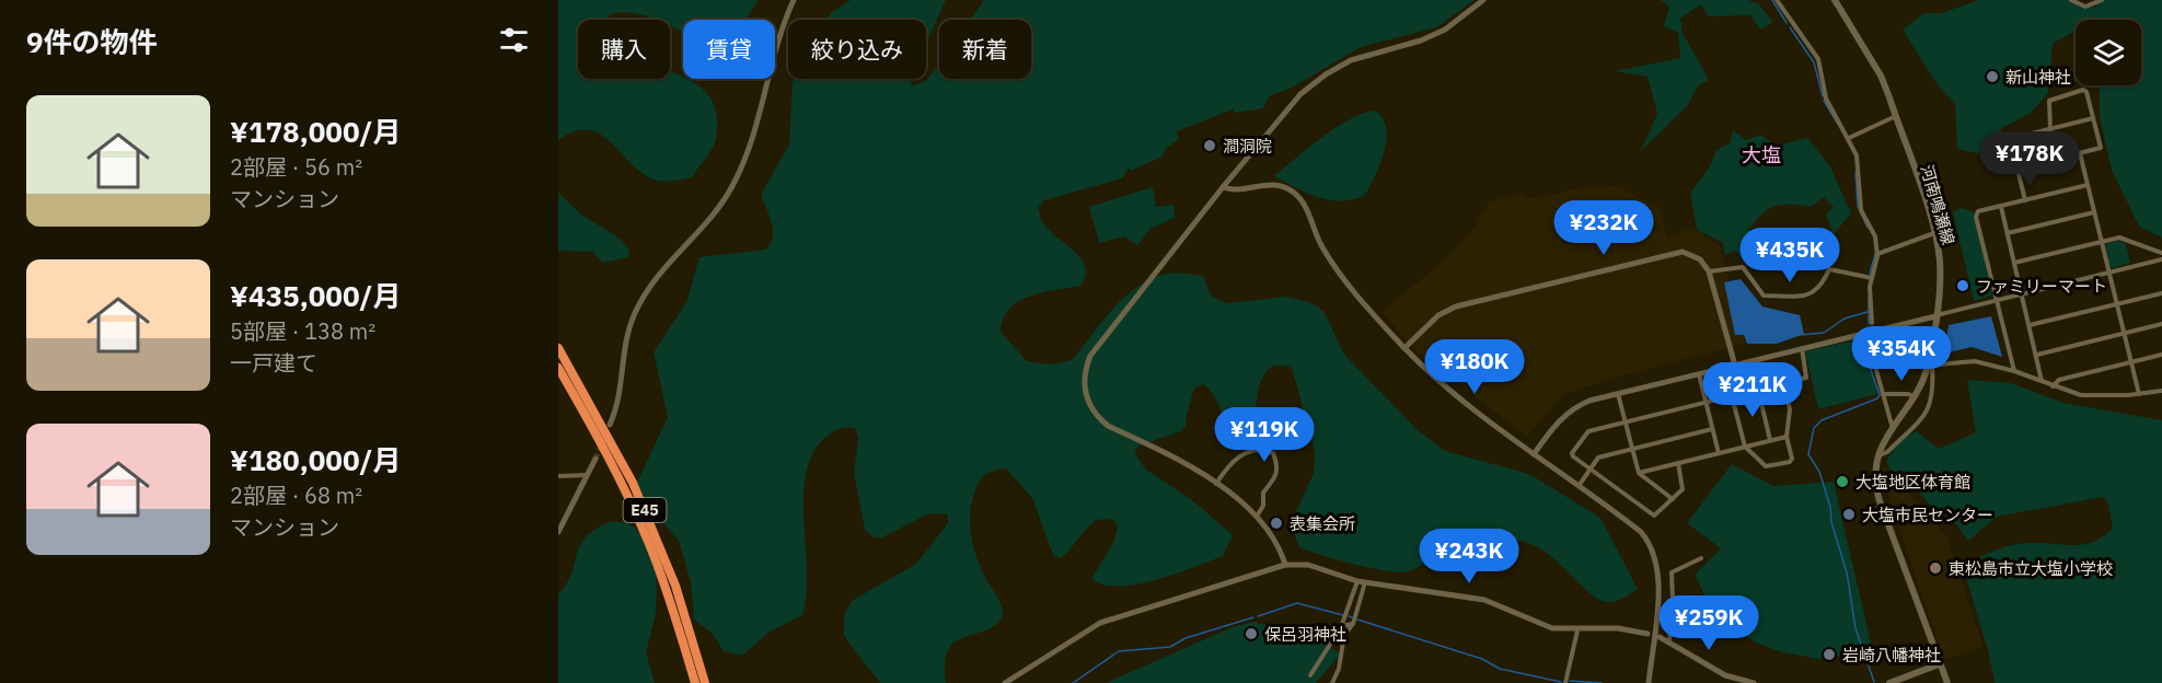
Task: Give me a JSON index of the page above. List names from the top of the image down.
{
  "streets": {
    "highway": ["E45"],
    "main road": ["河南鳴瀬線"]
  },
  "districts": ["大塩"],
  "places": [
    "新山神社",
    "澗洞院",
    "ファミリーマート",
    "大塩地区体育館",
    "大塩市民センター",
    "表集会所",
    "東松島市立大塩小学校",
    "保呂羽神社",
    "岩崎八幡神社"
  ],
  "page": {
    "heading": "9件の物件",
    "chip": [
      "購入",
      "賃貸",
      "絞り込み",
      "新着"
    ],
    "list": [
      {
        "name": "¥178,000/月",
        "note": "2部屋 · 56 m² · マンション"
      },
      {
        "name": "¥435,000/月",
        "note": "5部屋 · 138 m² · 一戸建て"
      },
      {
        "name": "¥180,000/月",
        "note": "2部屋 · 68 m² · マンション"
      }
    ],
    "price": [
      "¥178K",
      "¥232K",
      "¥435K",
      "¥354K",
      "¥180K",
      "¥211K",
      "¥119K",
      "¥243K",
      "¥259K"
    ]
  }
}
